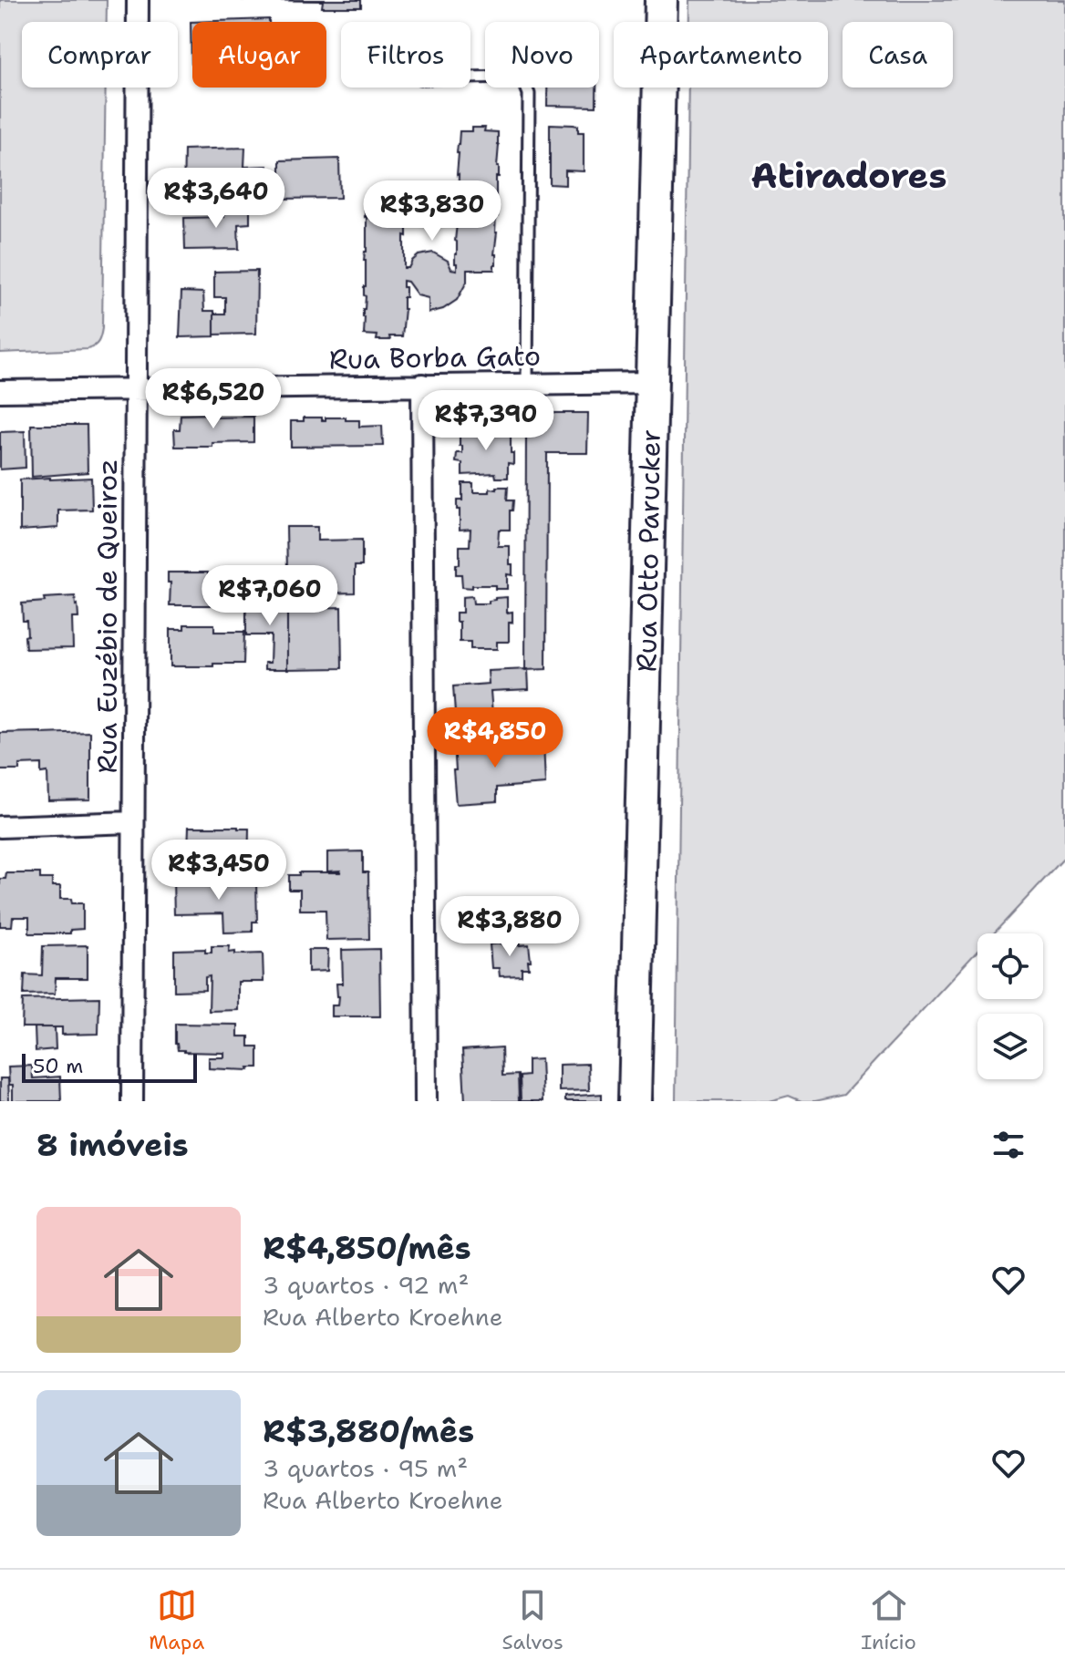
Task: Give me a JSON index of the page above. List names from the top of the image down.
{
  "streets": {
    "main road": ["Rua Otto Parucker"],
    "street": ["Rua Borba Gato", "Rua Euzébio de Queiroz"]
  },
  "crossings": [
    ["Rua Borba Gato", "Rua Otto Parucker"],
    ["Rua Borba Gato", "Rua Euzébio de Queiroz"]
  ],
  "districts": ["Atiradores"],
  "scale_bar": "50 m",
  "page": {
    "chip": [
      "Comprar",
      "Alugar",
      "Filtros",
      "Novo",
      "Apartamento",
      "Casa"
    ],
    "price": [
      "R$3,640",
      "R$3,830",
      "R$6,520",
      "R$7,390",
      "R$7,060",
      "R$4,850",
      "R$3,450",
      "R$3,880"
    ],
    "scale": "50 m",
    "heading": "8 imóveis",
    "list": [
      {
        "name": "R$4,850/mês",
        "note": "3 quartos · 92 m² · Rua Alberto Kroehne"
      },
      {
        "name": "R$3,880/mês",
        "note": "3 quartos · 95 m² · Rua Alberto Kroehne"
      }
    ],
    "tabs": ["Mapa", "Salvos", "Início"]
  }
}
